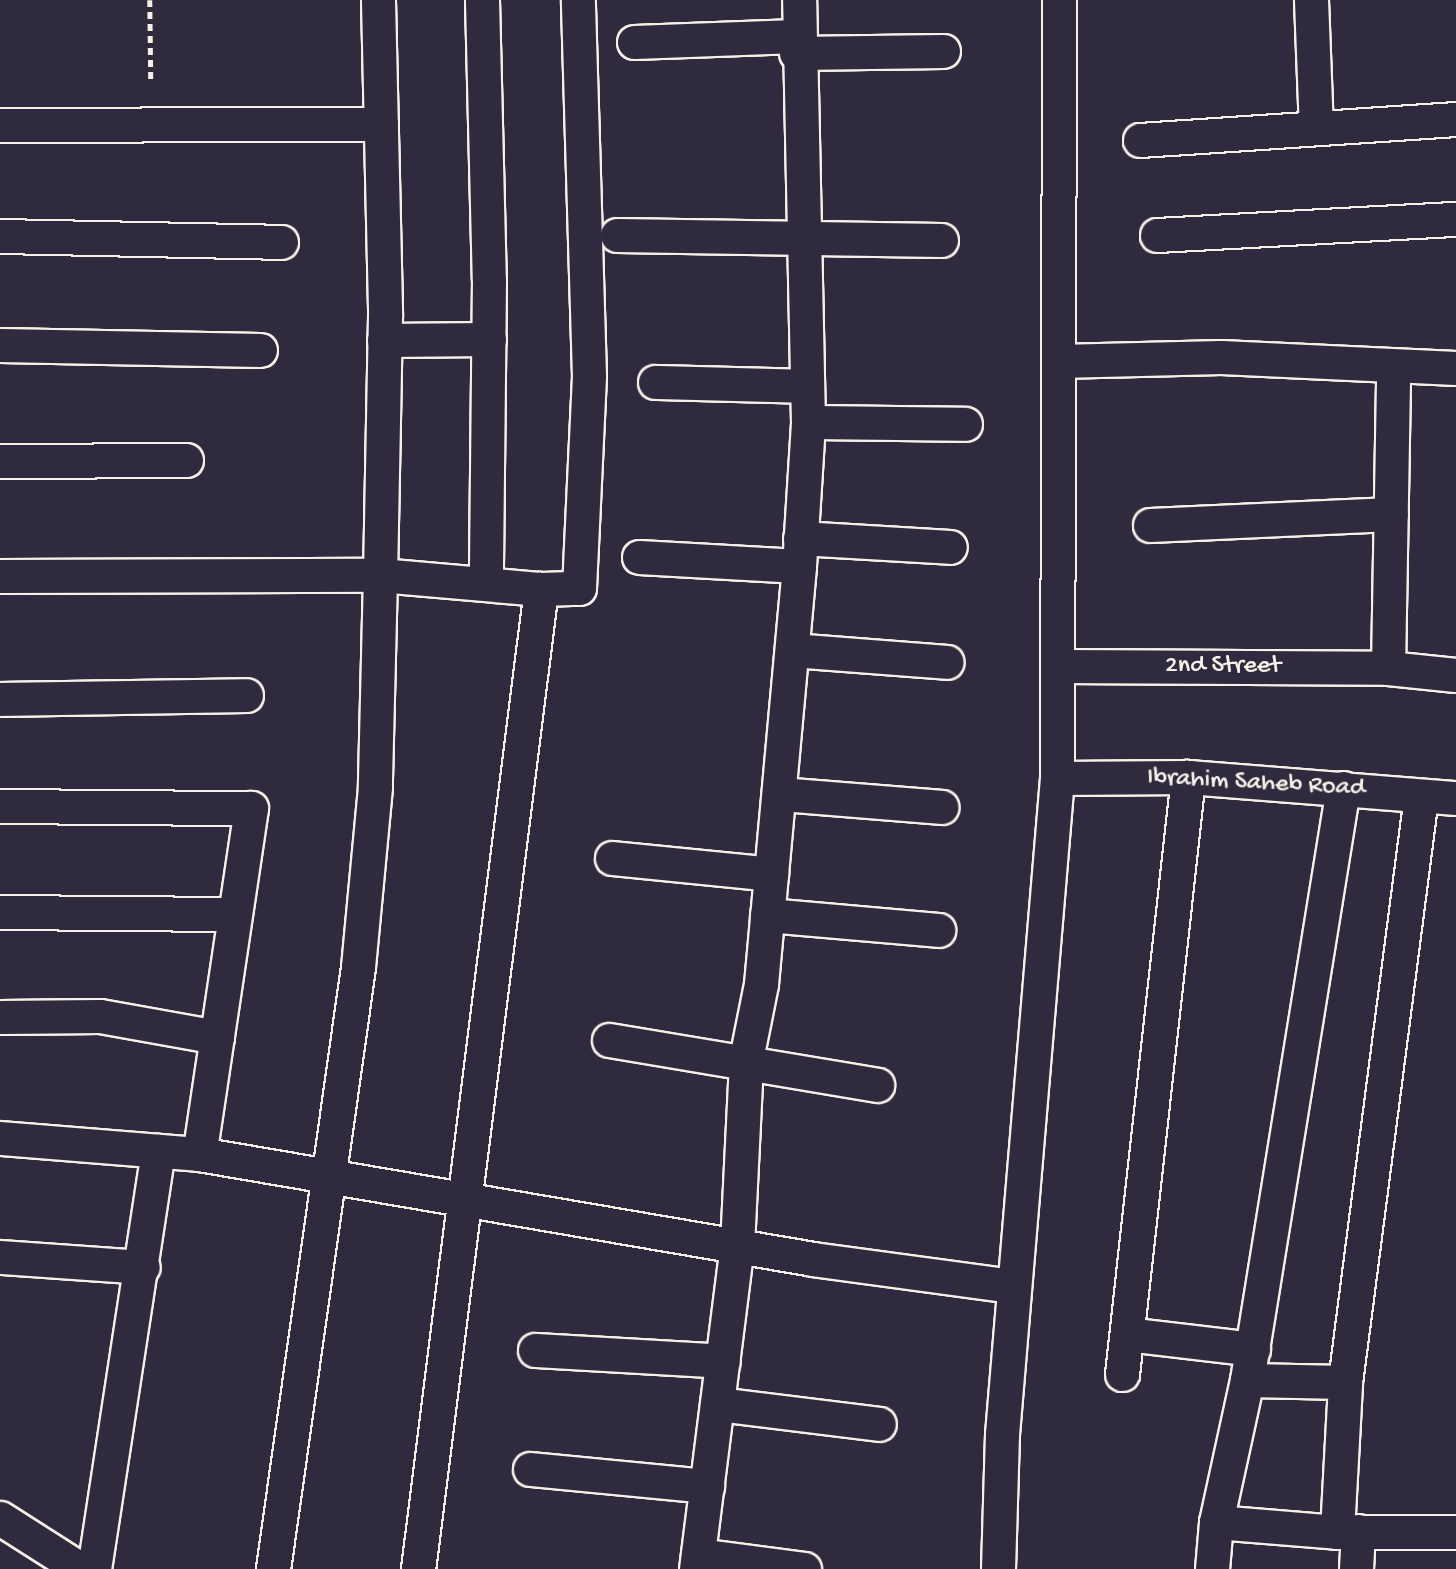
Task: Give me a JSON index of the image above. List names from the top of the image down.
{
  "streets": {
    "street": ["2nd Street", "Ibrahim Saheb Road"]
  }
}
